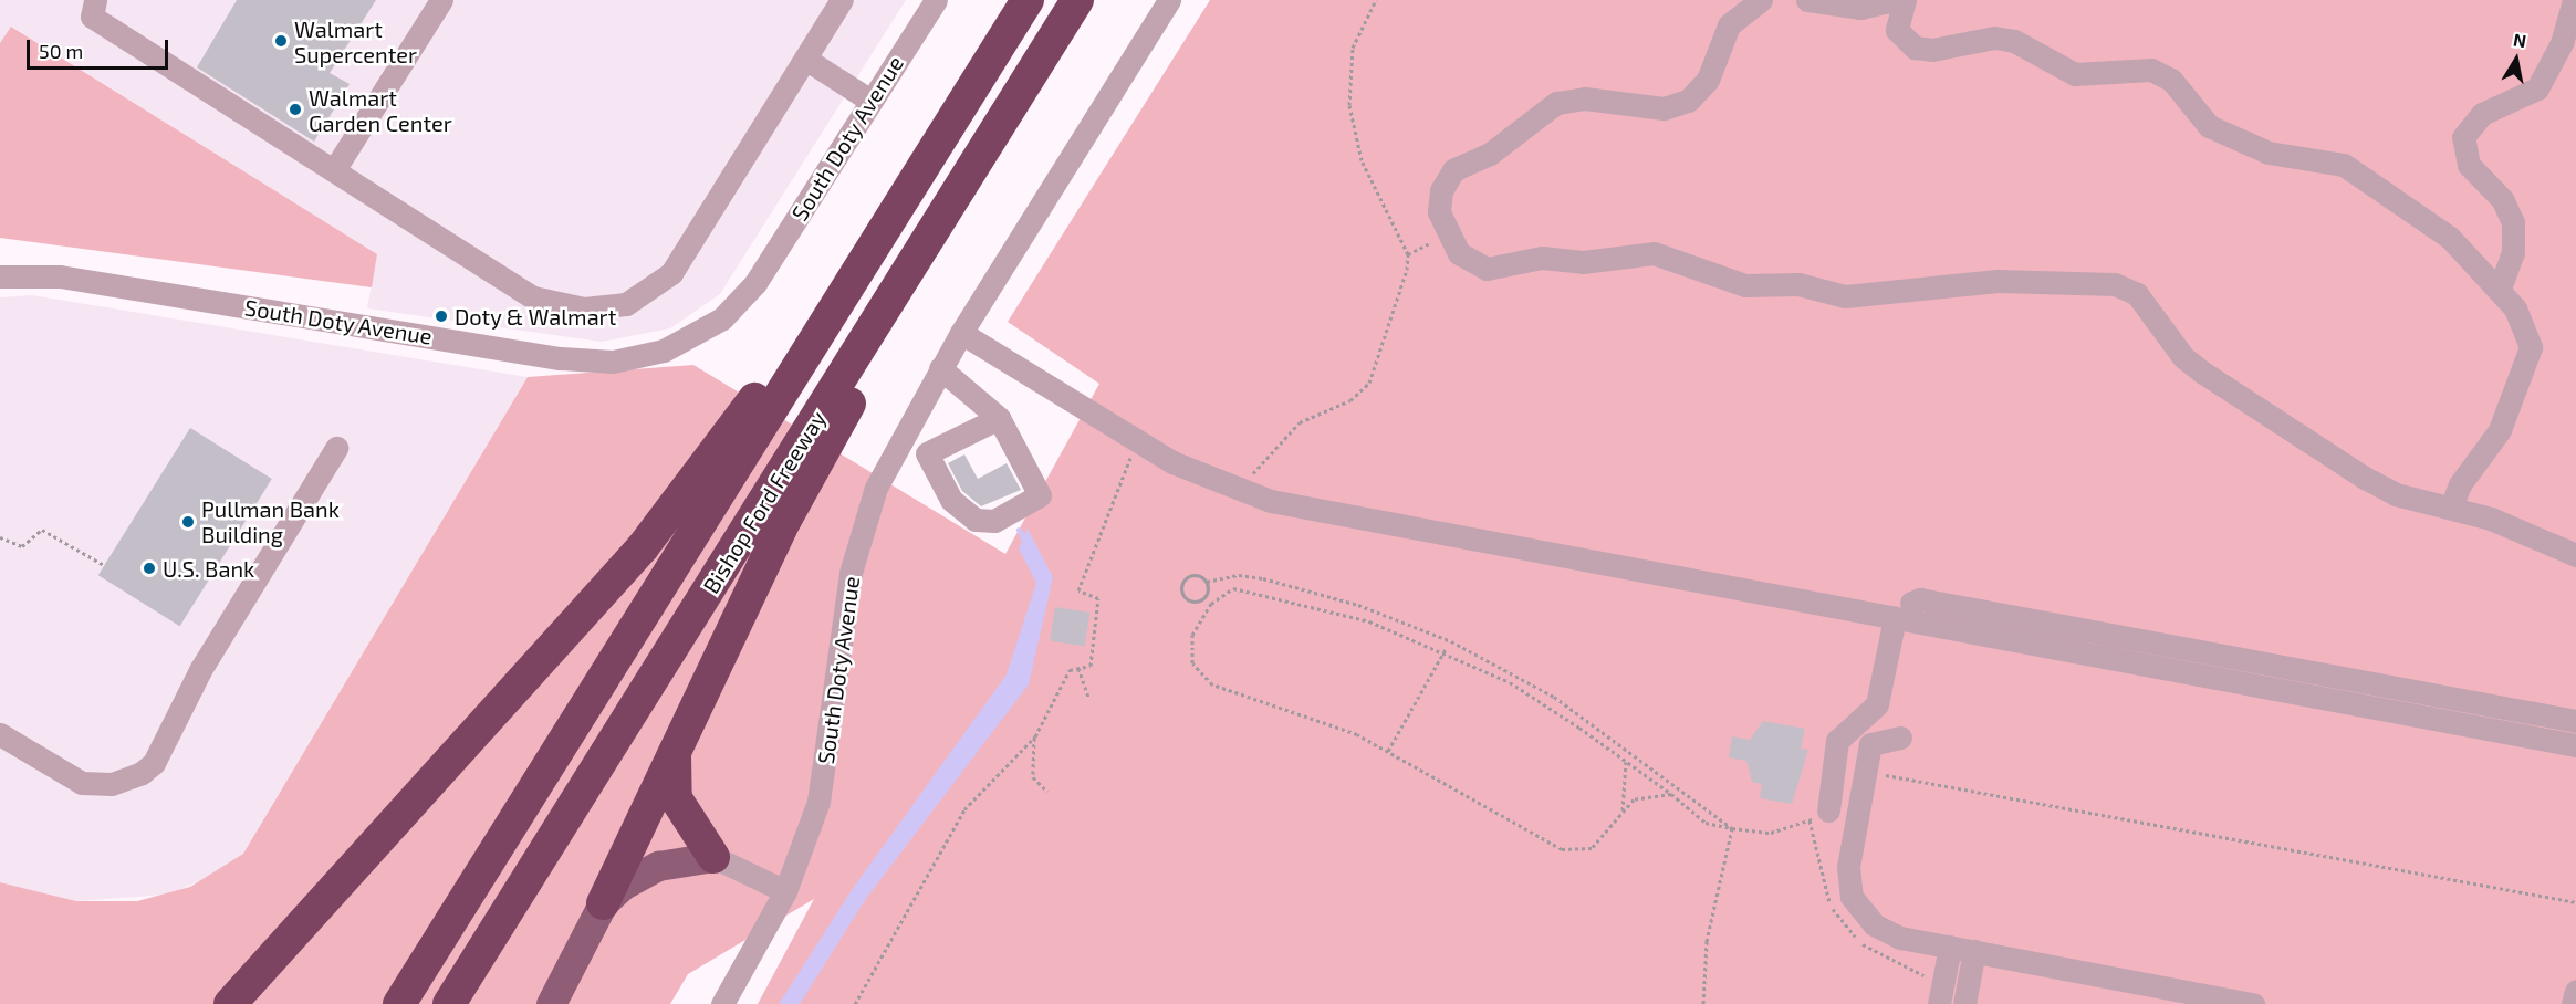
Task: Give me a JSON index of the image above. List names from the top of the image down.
{
  "streets": {
    "highway": ["Bishop Ford Freeway"],
    "street": ["South Doty Avenue"]
  },
  "places": [
    "Walmart Supercenter",
    "Walmart Garden Center",
    "Doty & Walmart",
    "Pullman Bank Building",
    "U.S. Bank"
  ],
  "scale_bar": "50 m",
  "north": "top"
}
